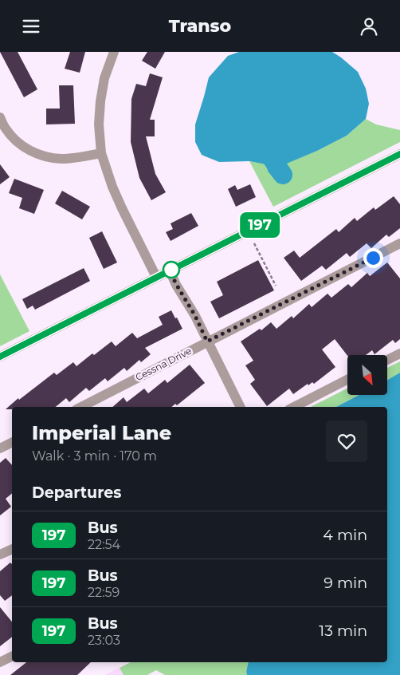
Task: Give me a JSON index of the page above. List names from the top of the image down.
{
  "streets": {
    "street": ["Cessna Drive"]
  },
  "lines": ["bus line 197"],
  "north": "bottom right",
  "page": {
    "header": "Transo",
    "on_map": "197",
    "heading": [
      ["Imperial Lane", "Walk · 3 min · 170 m"],
      "Departures"
    ],
    "list": [
      {
        "mark": "197",
        "name": "Bus",
        "note": "22:54",
        "value": "4 min"
      },
      {
        "mark": "197",
        "name": "Bus",
        "note": "22:59",
        "value": "9 min"
      },
      {
        "mark": "197",
        "name": "Bus",
        "note": "23:03",
        "value": "13 min"
      }
    ]
  }
}
